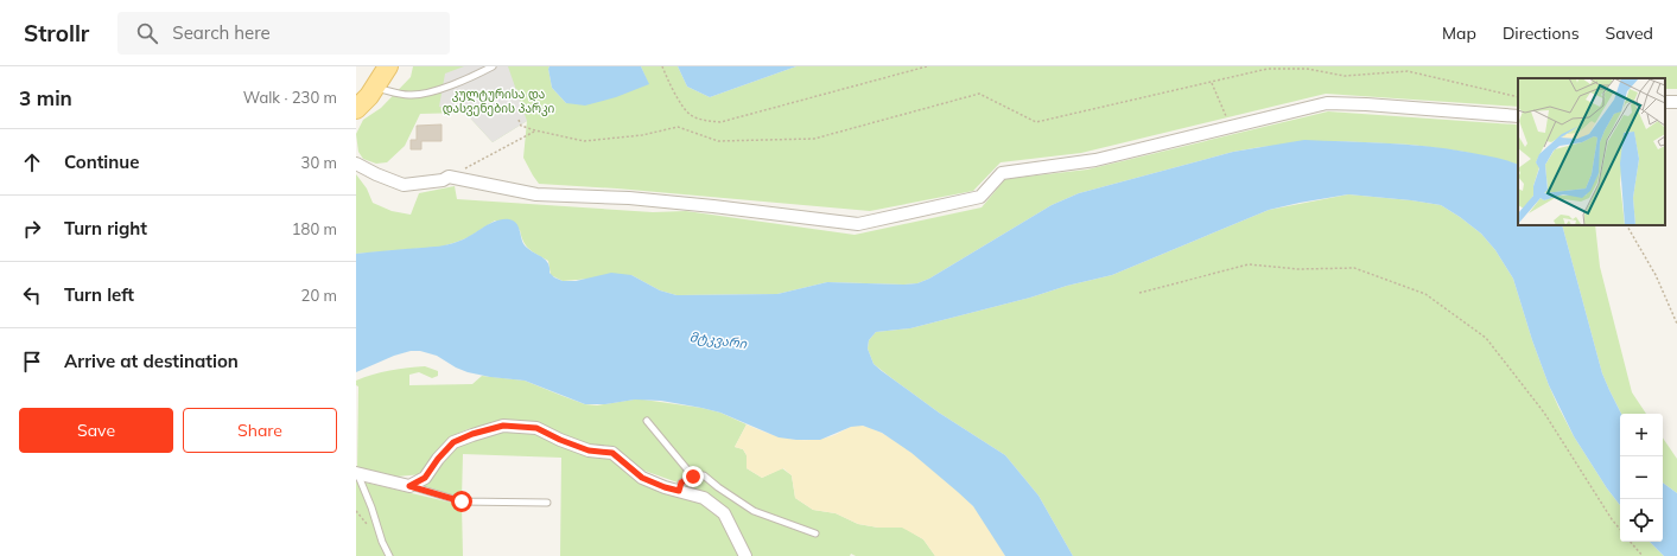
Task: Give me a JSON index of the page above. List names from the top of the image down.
{
  "water": ["მტკვარი"],
  "parks": ["კულტურისა და დასვენების პარკი"],
  "page": {
    "header": "Strollr",
    "search": "Search here",
    "nav": ["Map", "Directions", "Saved"],
    "heading": ["3 min", "Walk · 230 m"],
    "list": [
      ["Continue", "30 m"],
      ["Turn right", "180 m"],
      ["Turn left", "20 m"],
      "Arrive at destination"
    ],
    "buttons": ["Save", "Share"],
    "map_buttons": ["+", "−"]
  }
}
